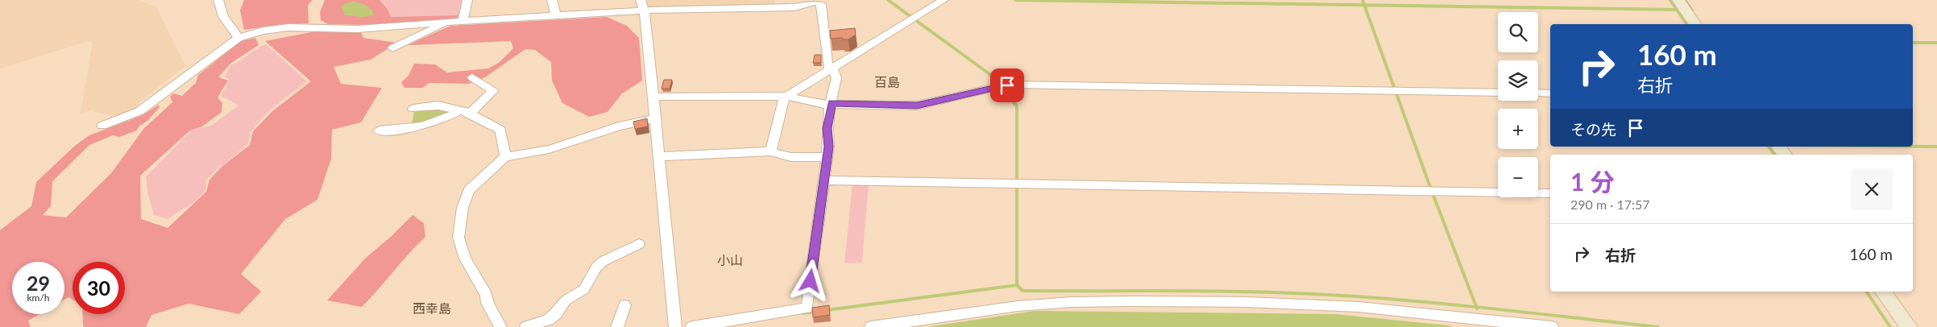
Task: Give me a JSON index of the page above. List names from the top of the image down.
{
  "districts": ["百島", "小山", "西幸島"],
  "page": {
    "map_buttons": ["+", "−"],
    "turn": ["160 m", "右折"],
    "then": "その先",
    "heading": ["1 分", "290 m · 17:57"],
    "list": [
      {
        "name": "右折",
        "value": "160 m"
      }
    ],
    "speed": "29 km/h",
    "limit": "30"
  }
}
